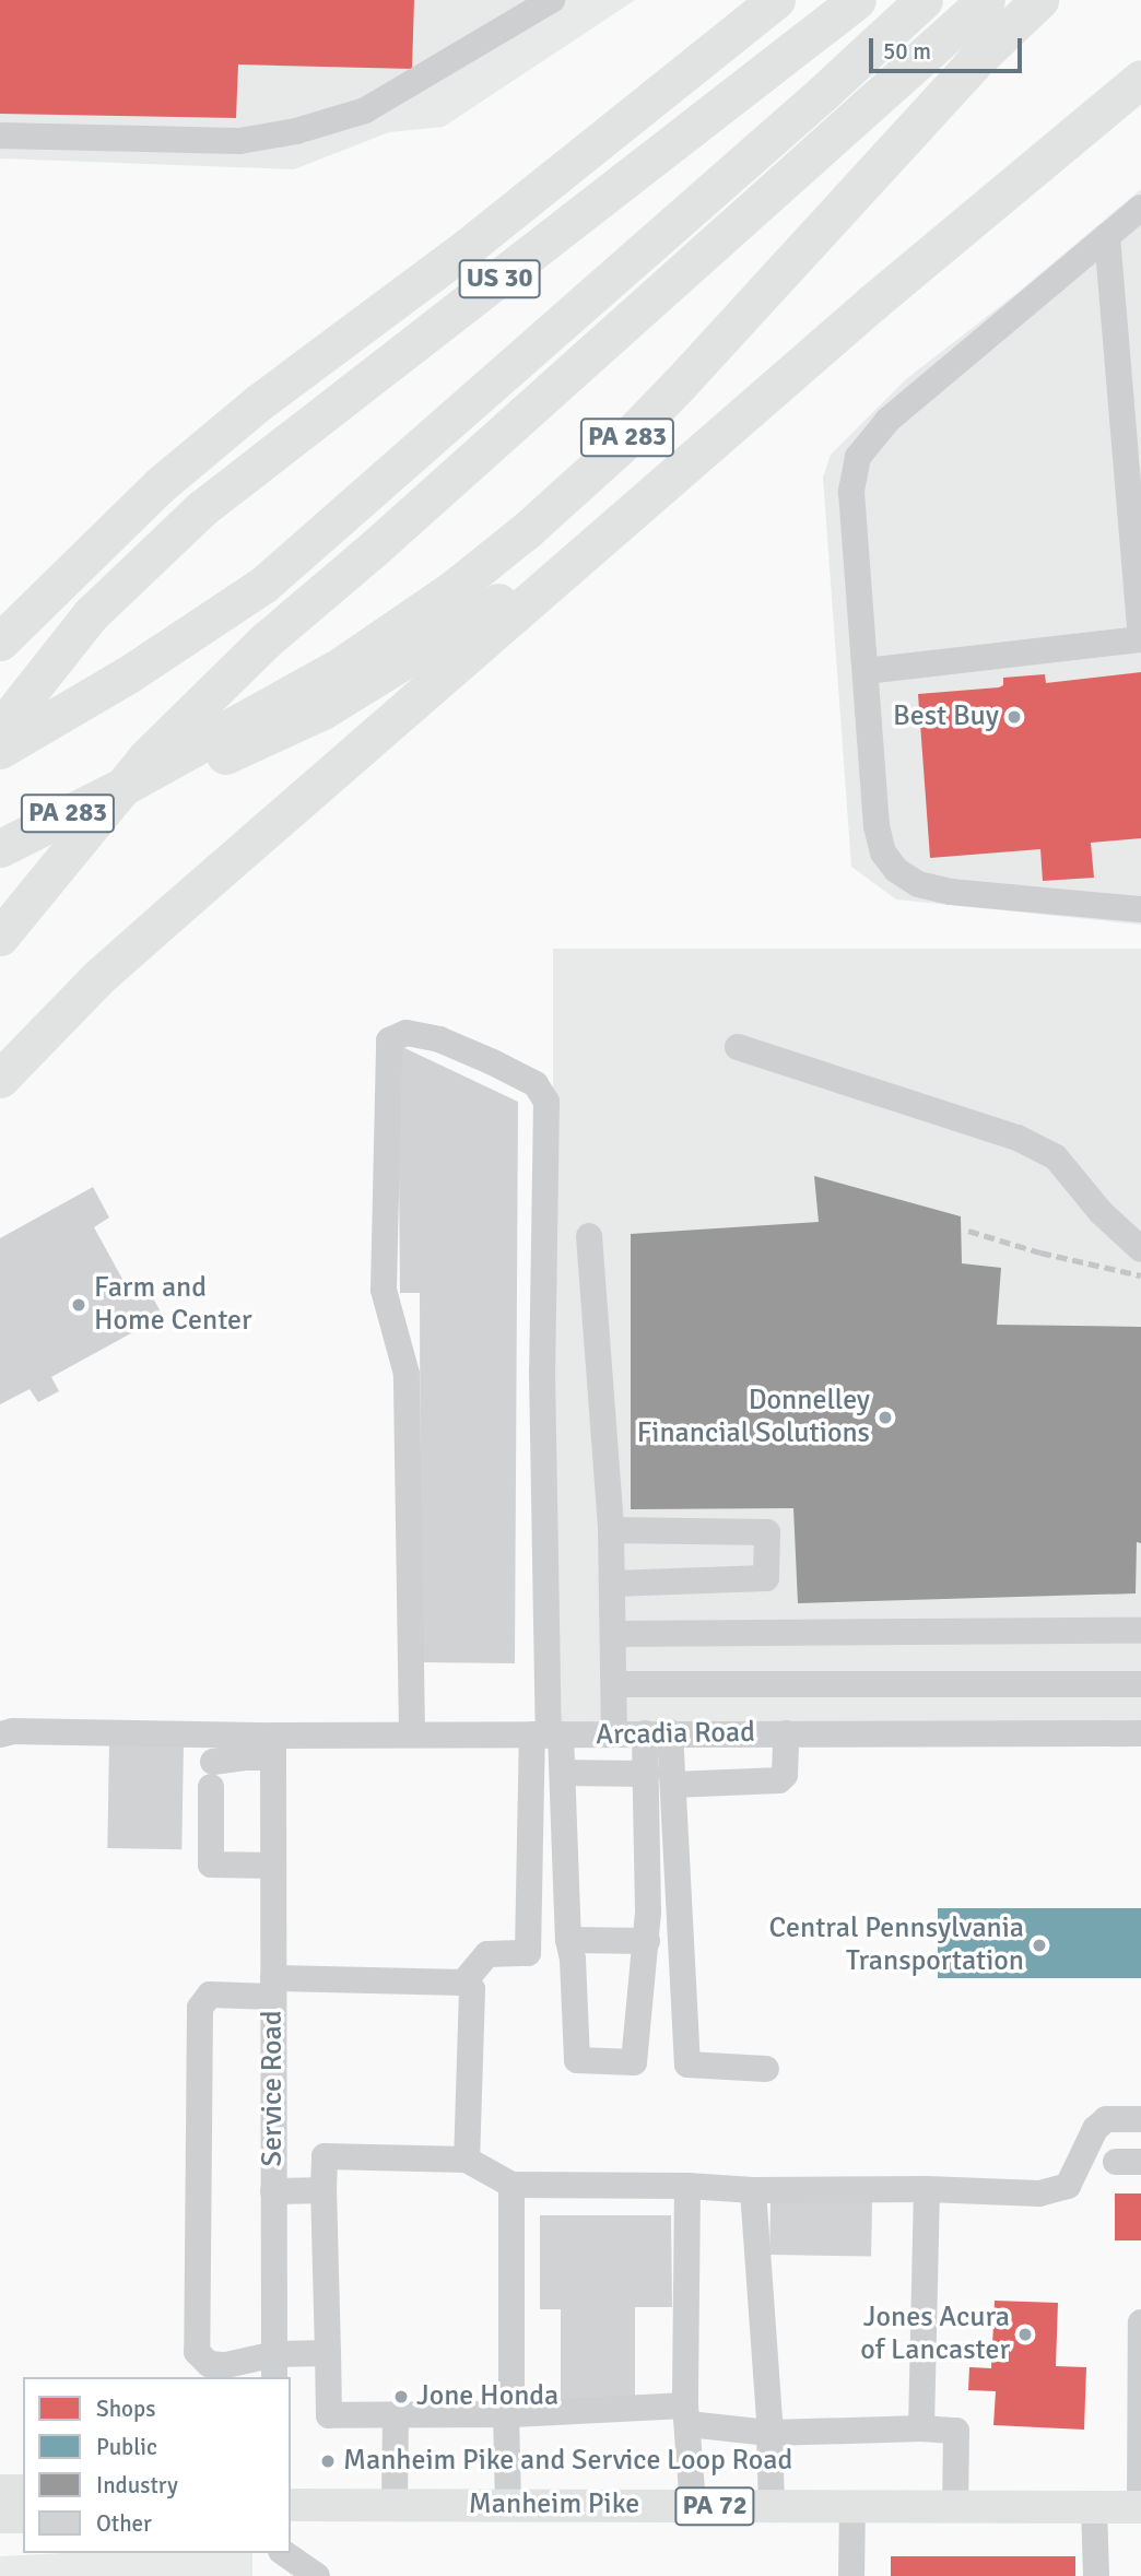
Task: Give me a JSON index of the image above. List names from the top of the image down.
{
  "streets": {
    "highway": ["US 30", "PA 283"],
    "main road": ["Manheim Pike", "PA 72"],
    "street": ["Arcadia Road", "Service Road"]
  },
  "crossings": [
    ["Arcadia Road", "Service Road"]
  ],
  "places": [
    "Best Buy",
    "Farm and Home Center",
    "Donnelley Financial Solutions",
    "Central Pennsylvania Transportation",
    "Jones Acura of Lancaster",
    "Jone Honda",
    "Manheim Pike and Service Loop Road"
  ],
  "legend": [
    "Shops",
    "Public",
    "Industry",
    "Other"
  ],
  "scale_bar": "50 m"
}
